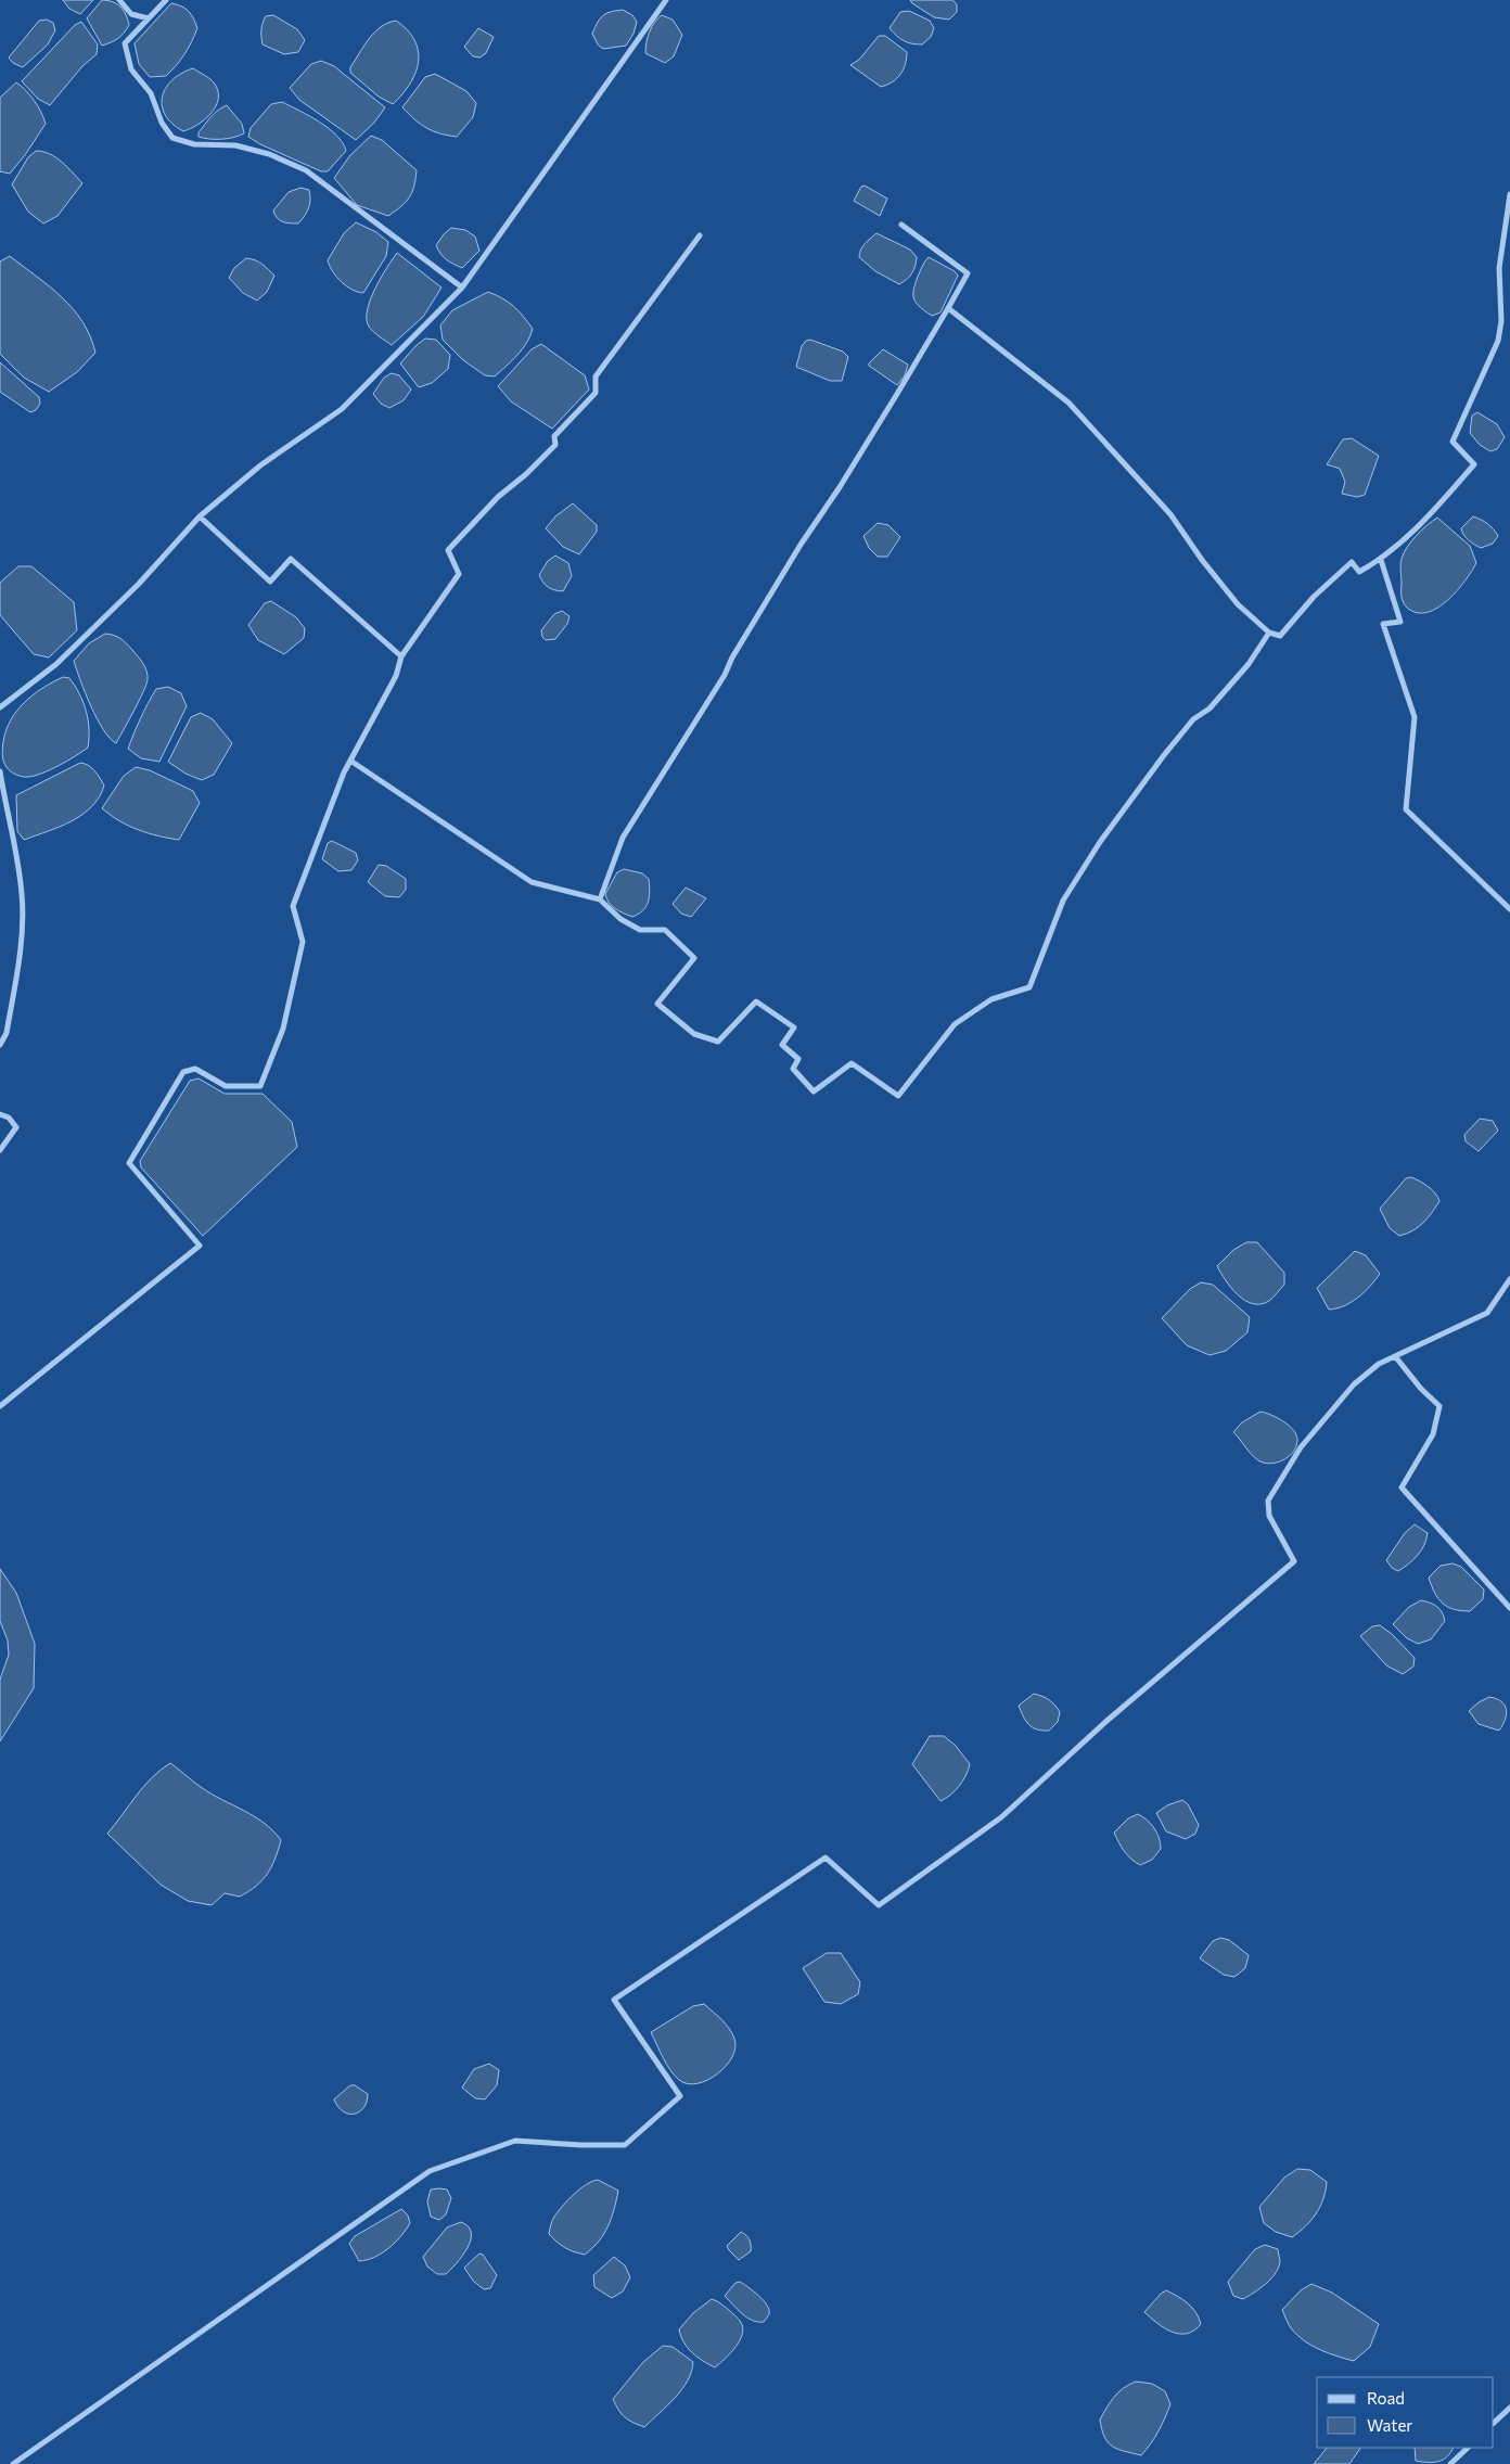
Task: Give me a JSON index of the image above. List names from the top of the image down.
{
  "legend": ["Road", "Water"]
}
